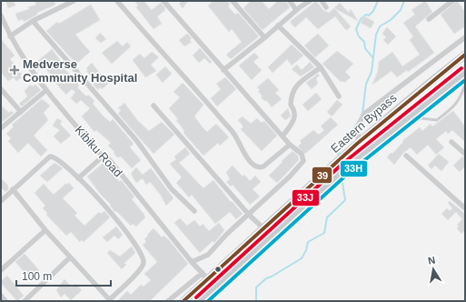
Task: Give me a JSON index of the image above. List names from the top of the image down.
{
  "streets": {
    "main road": ["Eastern Bypass"],
    "street": ["Kibiku Road"]
  },
  "crossings": [
    ["Eastern Bypass", "Kibiku Road"]
  ],
  "places": {
    "health": ["Medverse Community Hospital"]
  },
  "lines": ["transit line 39", "transit line 33J", "transit line 33H"],
  "scale_bar": "100 m",
  "north": "top"
}
